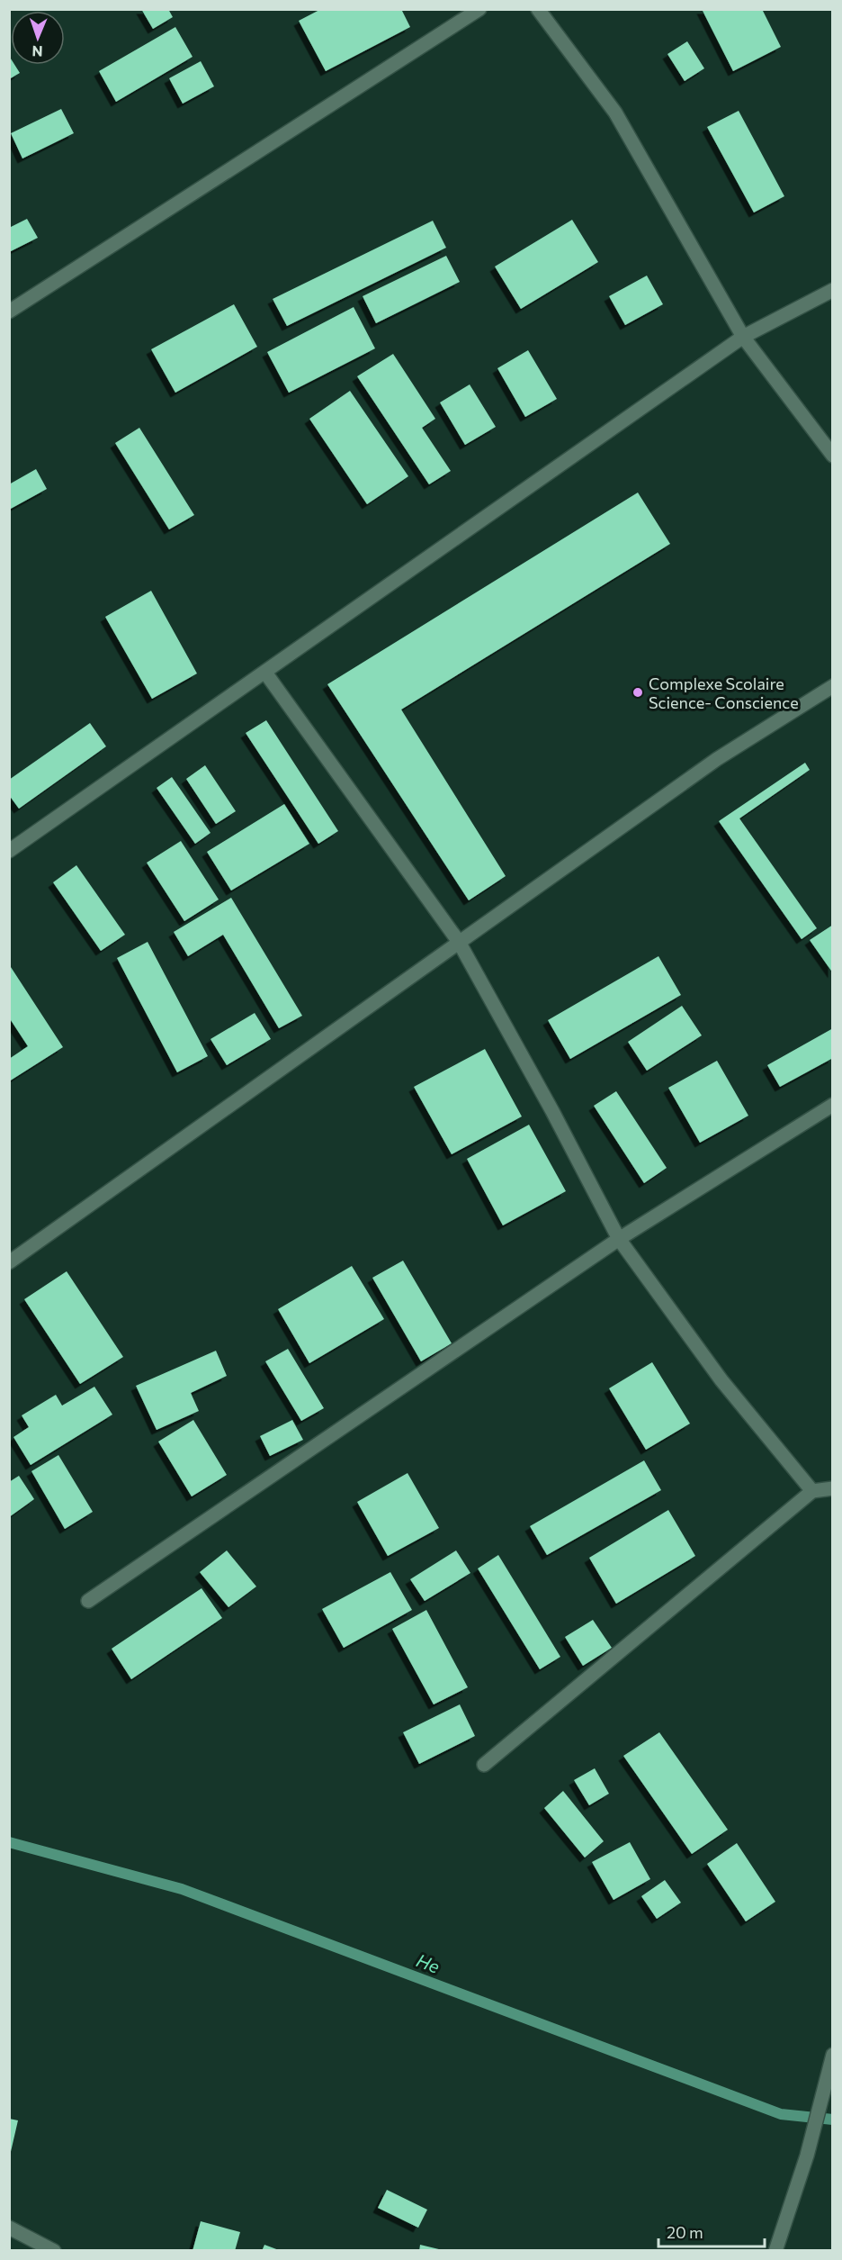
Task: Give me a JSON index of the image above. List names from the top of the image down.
{
  "water": ["He"],
  "places": ["Complexe Scolaire Science- Conscience"],
  "scale_bar": "20 m",
  "north": "bottom"
}
